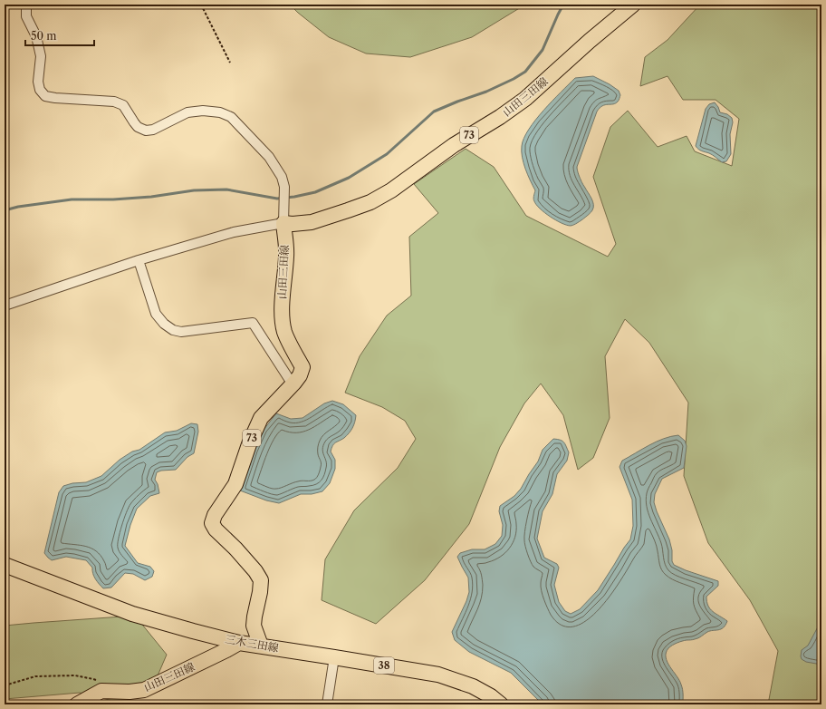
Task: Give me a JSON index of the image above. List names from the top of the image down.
{
  "streets": {
    "main road": [
      "山田三田線",
      "73",
      "三木三田線",
      "38"
    ]
  },
  "crossings": [
    ["山田三田線", "三木三田線"]
  ],
  "scale_bar": "50 m"
}
